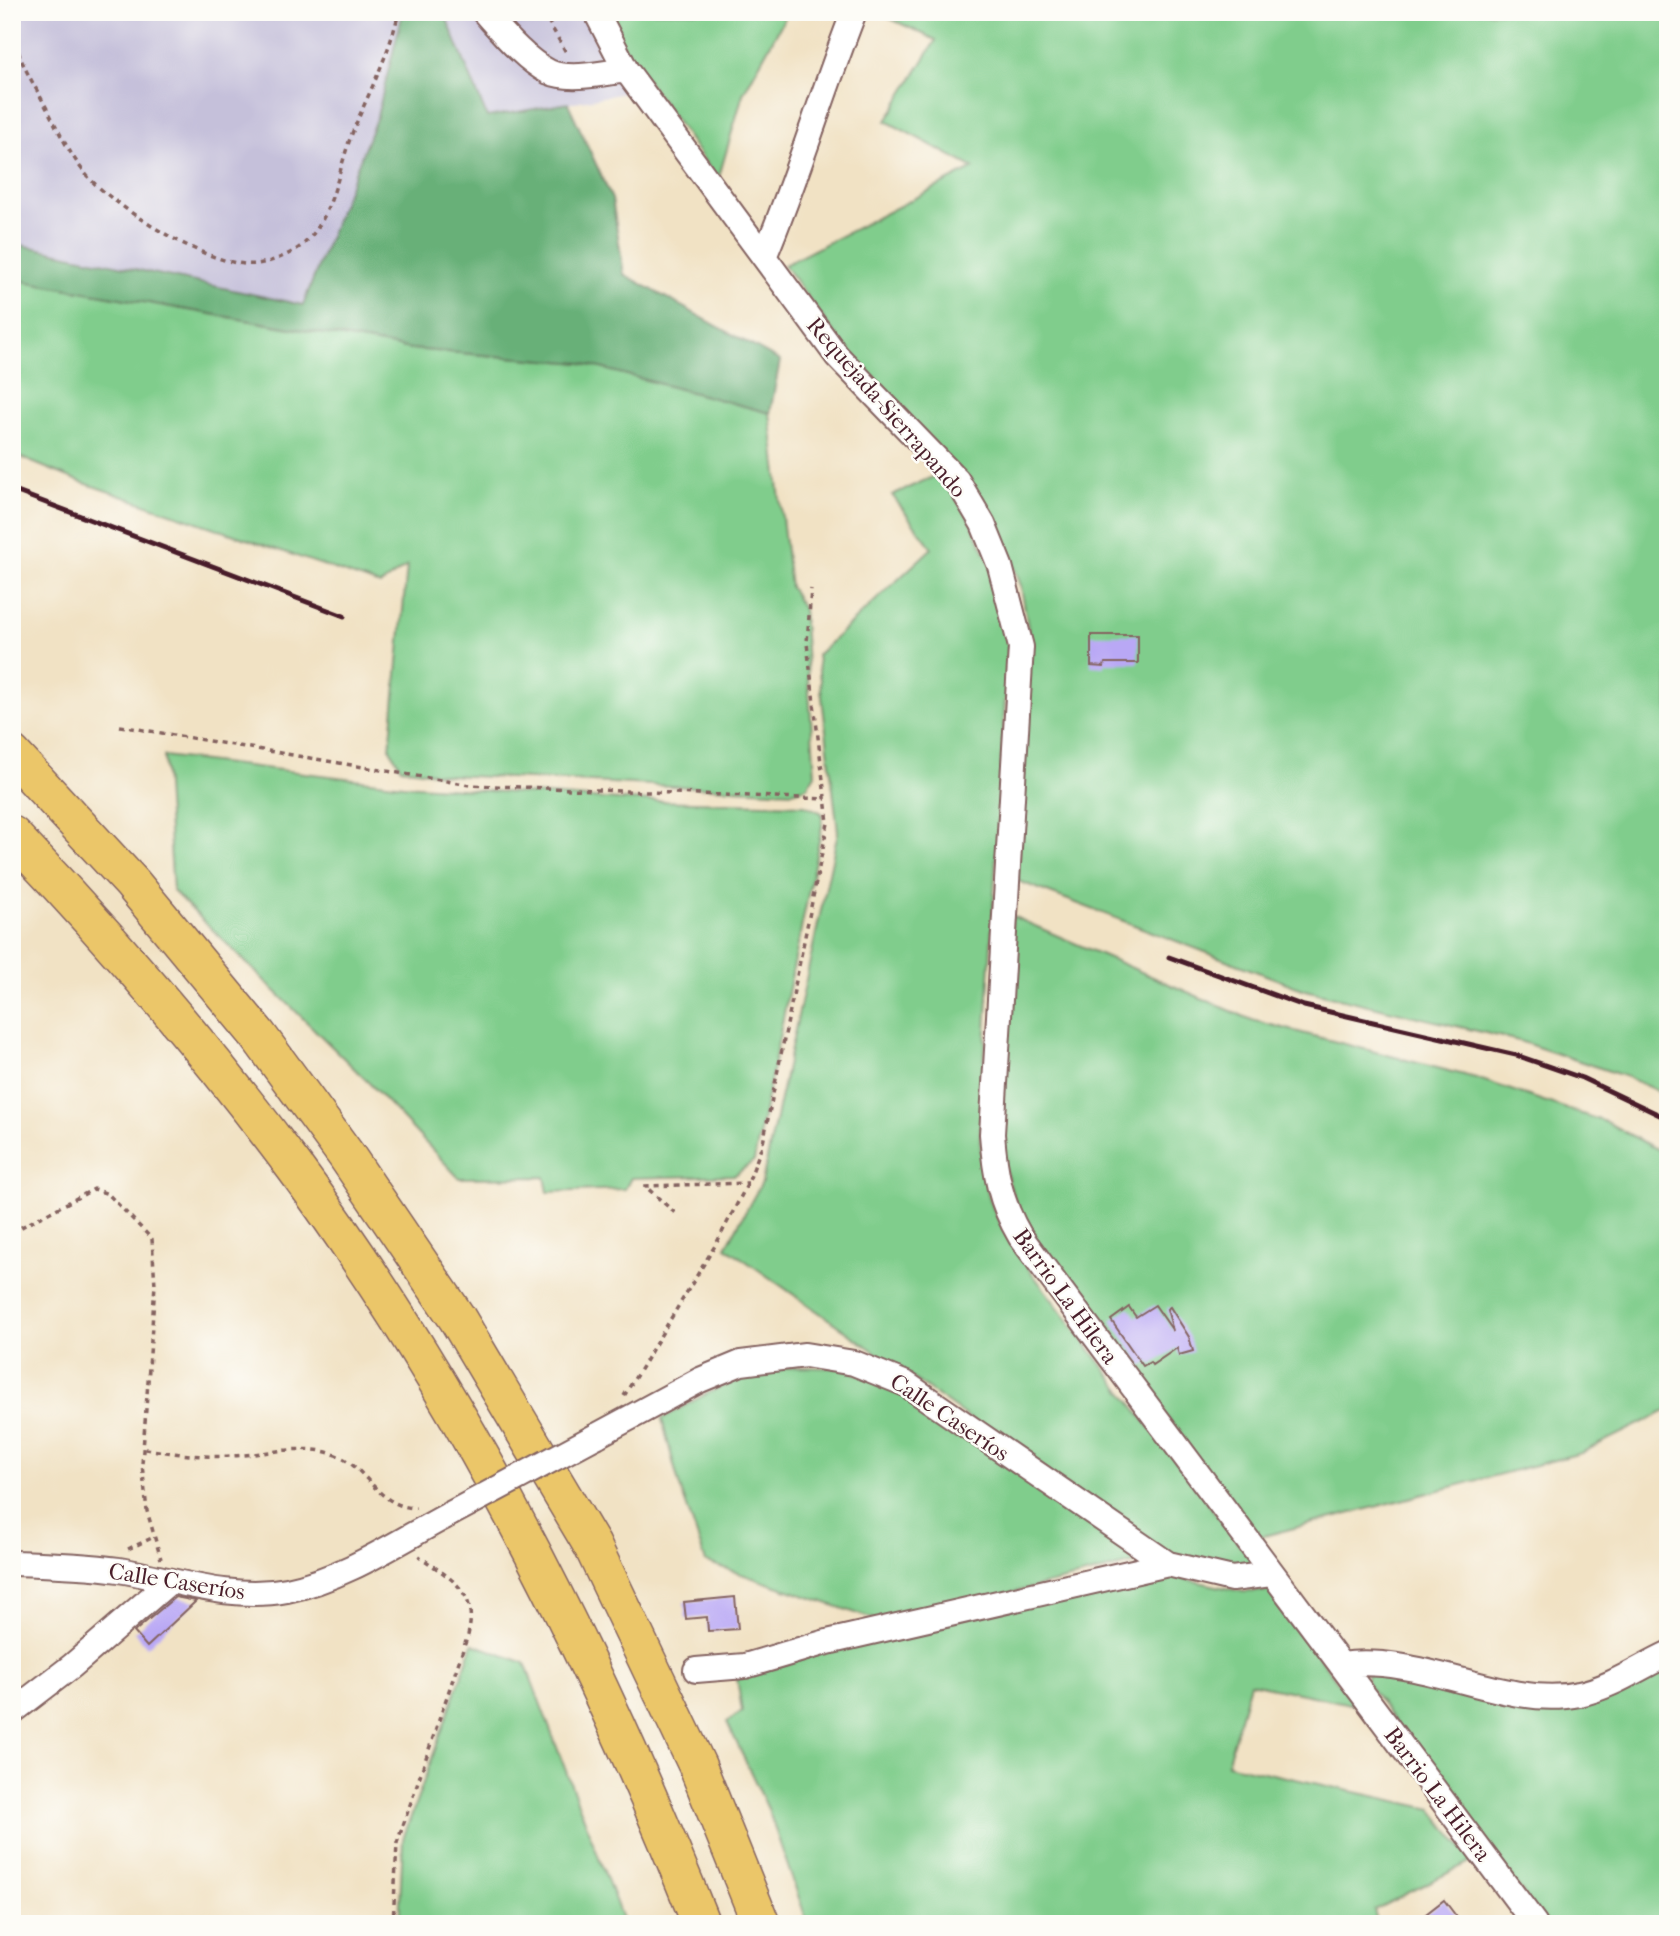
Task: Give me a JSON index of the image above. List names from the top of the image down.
{
  "streets": {
    "street": ["Requejada-Sierrapando", "Barrio La Hilera", "Calle Caseríos"]
  },
  "crossings": [
    ["Requejada-Sierrapando", "Barrio La Hilera"],
    ["Barrio La Hilera", "Calle Caseríos"]
  ]
}
